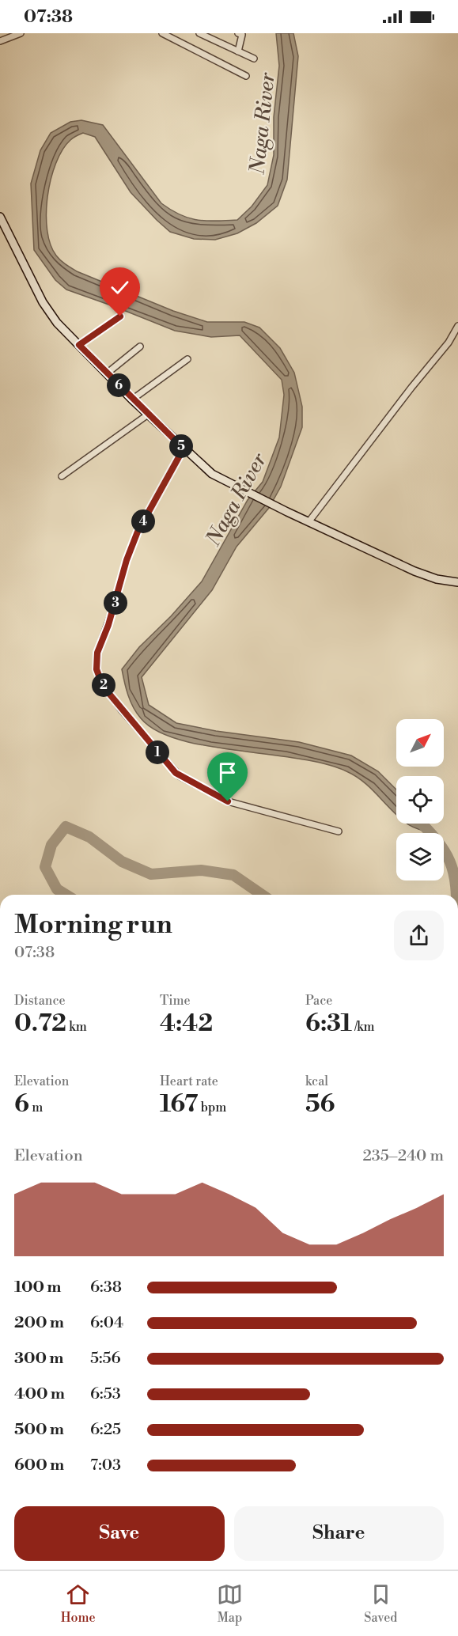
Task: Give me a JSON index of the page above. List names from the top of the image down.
{
  "water": ["Naga River"],
  "north": "top right",
  "page": {
    "status": "07:38",
    "pins": [
      "6",
      "5",
      "4",
      "3",
      "2",
      "1"
    ],
    "heading": ["Morning run", "07:38"],
    "stats": [
      ["Distance", "0.72 km"],
      ["Time", "4:42"],
      ["Pace", "6:31 /km"],
      ["Elevation", "6 m"],
      ["Heart rate", "167 bpm"],
      ["kcal", "56"]
    ],
    "chart": ["Elevation", "235–240 m"],
    "list": [
      {
        "name": "100 m",
        "note": "6:38"
      },
      {
        "name": "200 m",
        "note": "6:04"
      },
      {
        "name": "300 m",
        "note": "5:56"
      },
      {
        "name": "400 m",
        "note": "6:53"
      },
      {
        "name": "500 m",
        "note": "6:25"
      },
      {
        "name": "600 m",
        "note": "7:03"
      }
    ],
    "buttons": ["Save", "Share"],
    "tabs": ["Home", "Map", "Saved"]
  }
}
